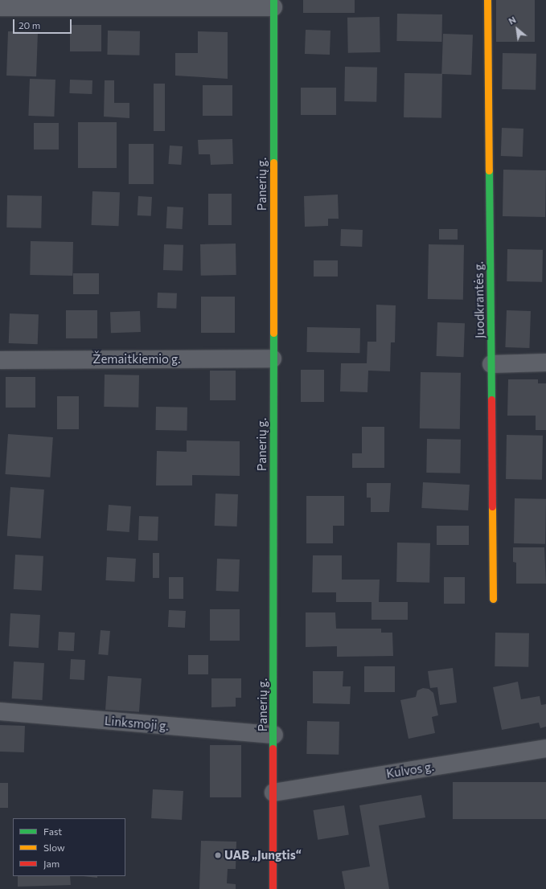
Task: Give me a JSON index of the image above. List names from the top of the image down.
{
  "streets": {
    "main road": ["Panerių g.", "Juodkrantės g."],
    "street": ["Žemaitkiemio g.", "Linksmoji g.", "Kulvos g."]
  },
  "crossings": [
    ["Panerių g.", "Žemaitkiemio g."],
    ["Panerių g.", "Linksmoji g."],
    ["Panerių g.", "Kulvos g."]
  ],
  "places": ["UAB „Jungtis“"],
  "legend": ["Fast", "Slow", "Jam"],
  "scale_bar": "20 m",
  "north": "top left"
}
